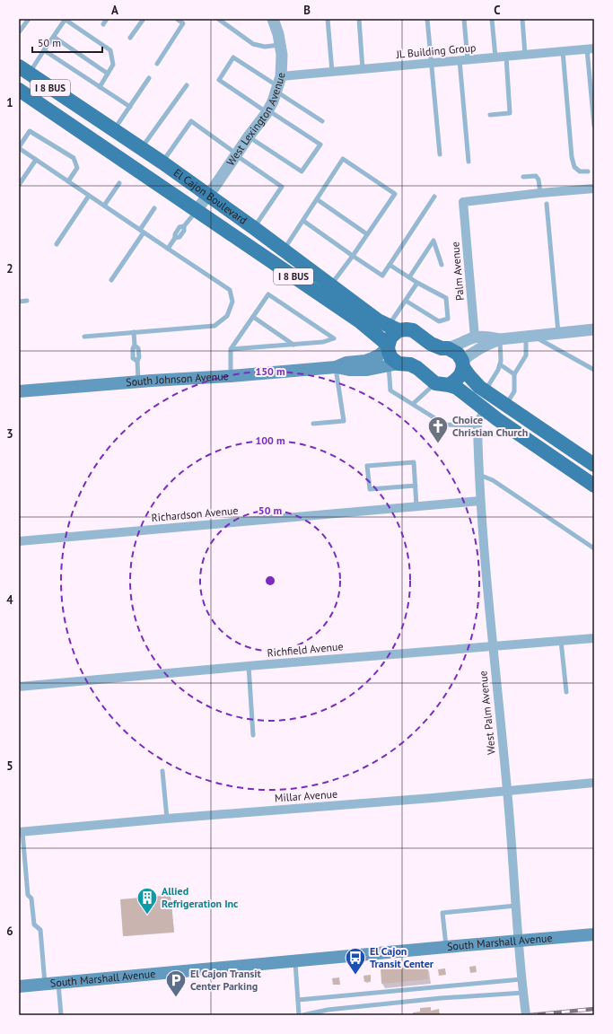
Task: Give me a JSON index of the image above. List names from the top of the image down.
{
  "streets": {
    "main road": [
      "I 8 BUS",
      "El Cajon Boulevard",
      "South Johnson Avenue",
      "South Marshall Avenue"
    ],
    "street": [
      "JL Building Group",
      "West Lexington Avenue",
      "Palm Avenue",
      "Richardson Avenue",
      "Richfield Avenue",
      "West Palm Avenue",
      "Millar Avenue"
    ]
  },
  "crossings": [
    ["JL Building Group", "West Lexington Avenue"],
    ["I 8 BUS", "El Cajon Boulevard"],
    ["I 8 BUS", "South Johnson Avenue"],
    ["West Lexington Avenue", "El Cajon Boulevard"],
    ["El Cajon Boulevard", "South Johnson Avenue"],
    ["Richardson Avenue", "West Palm Avenue"],
    ["Richfield Avenue", "West Palm Avenue"],
    ["West Palm Avenue", "Millar Avenue"],
    ["West Palm Avenue", "South Marshall Avenue"]
  ],
  "places": {
    "church": ["Choice Christian Church"],
    "building": ["Allied Refrigeration Inc"],
    "bus stop": ["El Cajon Transit Center"],
    "parking": ["El Cajon Transit Center Parking"]
  },
  "scale_bar": "50 m",
  "grid": {
    "columns": ["A", "B", "C"],
    "rows": [
      "1",
      "2",
      "3",
      "4",
      "5",
      "6"
    ]
  },
  "rings": ["150 m", "100 m", "50 m"]
}
